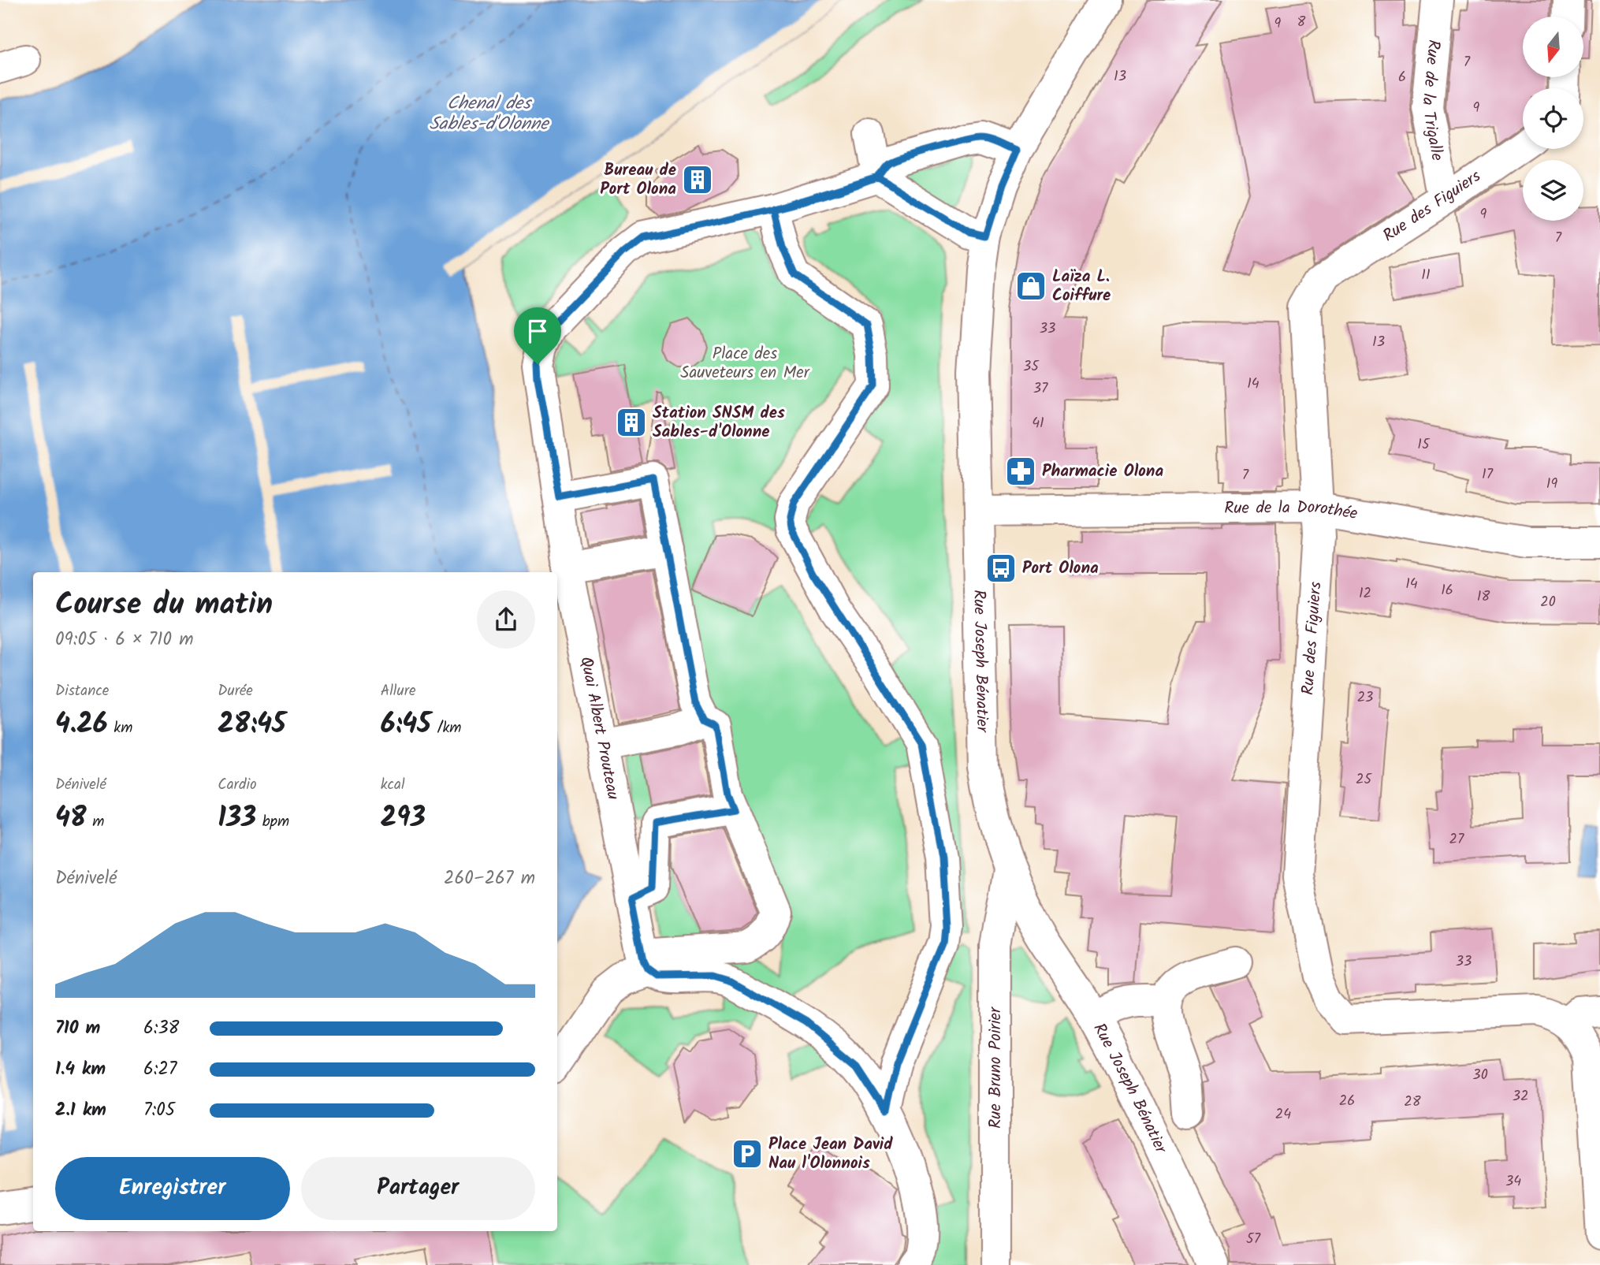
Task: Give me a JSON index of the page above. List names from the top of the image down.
{
  "streets": {
    "street": [
      "Rue de la Trigalle",
      "Rue des Figuiers",
      "Rue de la Dorothée",
      "Rue Joseph Bénatier",
      "Quai Albert Prouteau",
      "Rue Bruno Poirier"
    ]
  },
  "crossings": [
    ["Rue de la Trigalle", "Rue des Figuiers"],
    ["Rue des Figuiers", "Rue de la Dorothée"],
    ["Rue de la Dorothée", "Rue Joseph Bénatier"],
    ["Rue Joseph Bénatier", "Rue Bruno Poirier"]
  ],
  "water": ["Chenal des Sables-d'Olonne"],
  "parks": ["Place des Sauveteurs en Mer"],
  "places": {
    "building": ["Bureau de Port Olona", "Station SNSM des Sables-d'Olonne"],
    "shop": ["Laïza L. Coiffure"],
    "pharmacy": ["Pharmacie Olona"],
    "bus stop": ["Port Olona"],
    "parking": ["Place Jean David Nau l'Olonnois"]
  },
  "house_numbers": [
    "8",
    "9",
    "7",
    "13",
    "6",
    "9",
    "9",
    "7",
    "11",
    "33",
    "13",
    "35",
    "14",
    "37",
    "41",
    "15",
    "17",
    "7",
    "19",
    "14",
    "16",
    "12",
    "18",
    "20",
    "23",
    "25",
    "27",
    "33",
    "30",
    "32",
    "26",
    "28",
    "24",
    "34",
    "57"
  ],
  "north": "bottom",
  "page": {
    "heading": ["Course du matin", "09:05 · 6 × 710 m"],
    "stats": [
      ["Distance", "4.26 km"],
      ["Durée", "28:45"],
      ["Allure", "6:45 /km"],
      ["Dénivelé", "48 m"],
      ["Cardio", "133 bpm"],
      ["kcal", "293"]
    ],
    "chart": ["Dénivelé", "260–267 m"],
    "list": [
      {
        "name": "710 m",
        "note": "6:38"
      },
      {
        "name": "1.4 km",
        "note": "6:27"
      },
      {
        "name": "2.1 km",
        "note": "7:05"
      }
    ],
    "buttons": ["Enregistrer", "Partager"]
  }
}
